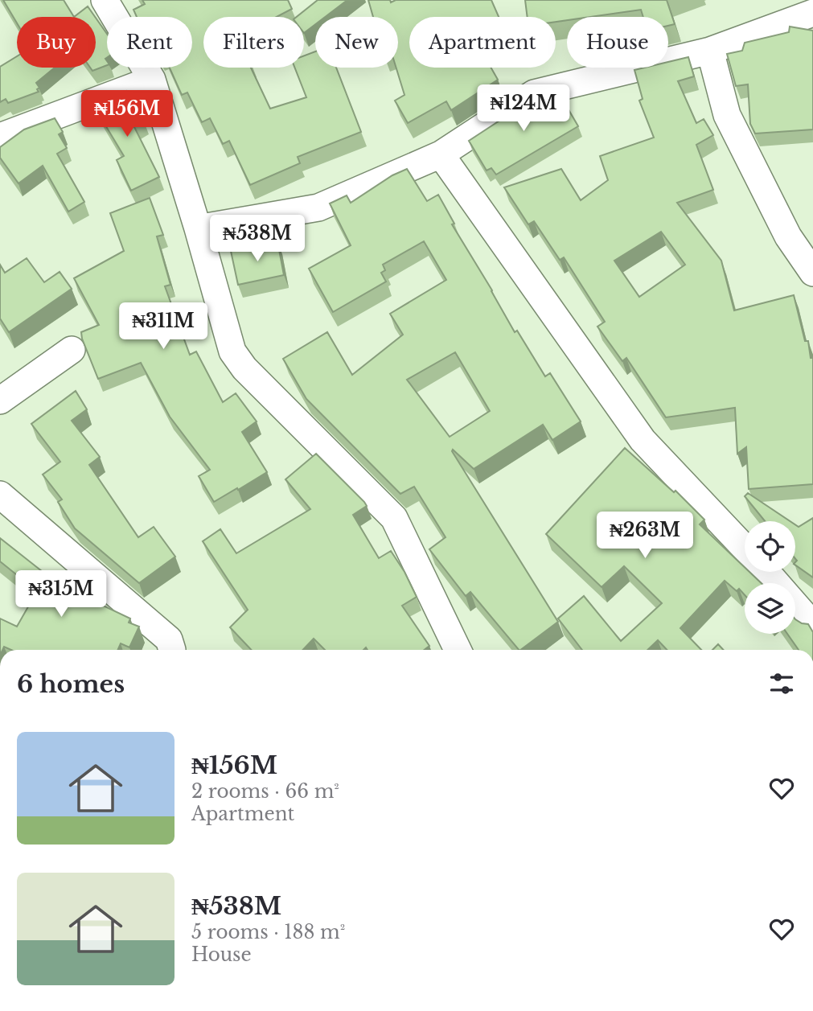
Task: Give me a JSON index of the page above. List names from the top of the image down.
{
  "page": {
    "chip": [
      "Buy",
      "Rent",
      "Filters",
      "New",
      "Apartment",
      "House"
    ],
    "price": [
      "₦124M",
      "₦156M",
      "₦538M",
      "₦311M",
      "₦263M",
      "₦315M"
    ],
    "heading": "6 homes",
    "list": [
      {
        "name": "₦156M",
        "note": "2 rooms · 66 m² · Apartment"
      },
      {
        "name": "₦538M",
        "note": "5 rooms · 188 m² · House"
      }
    ]
  }
}
